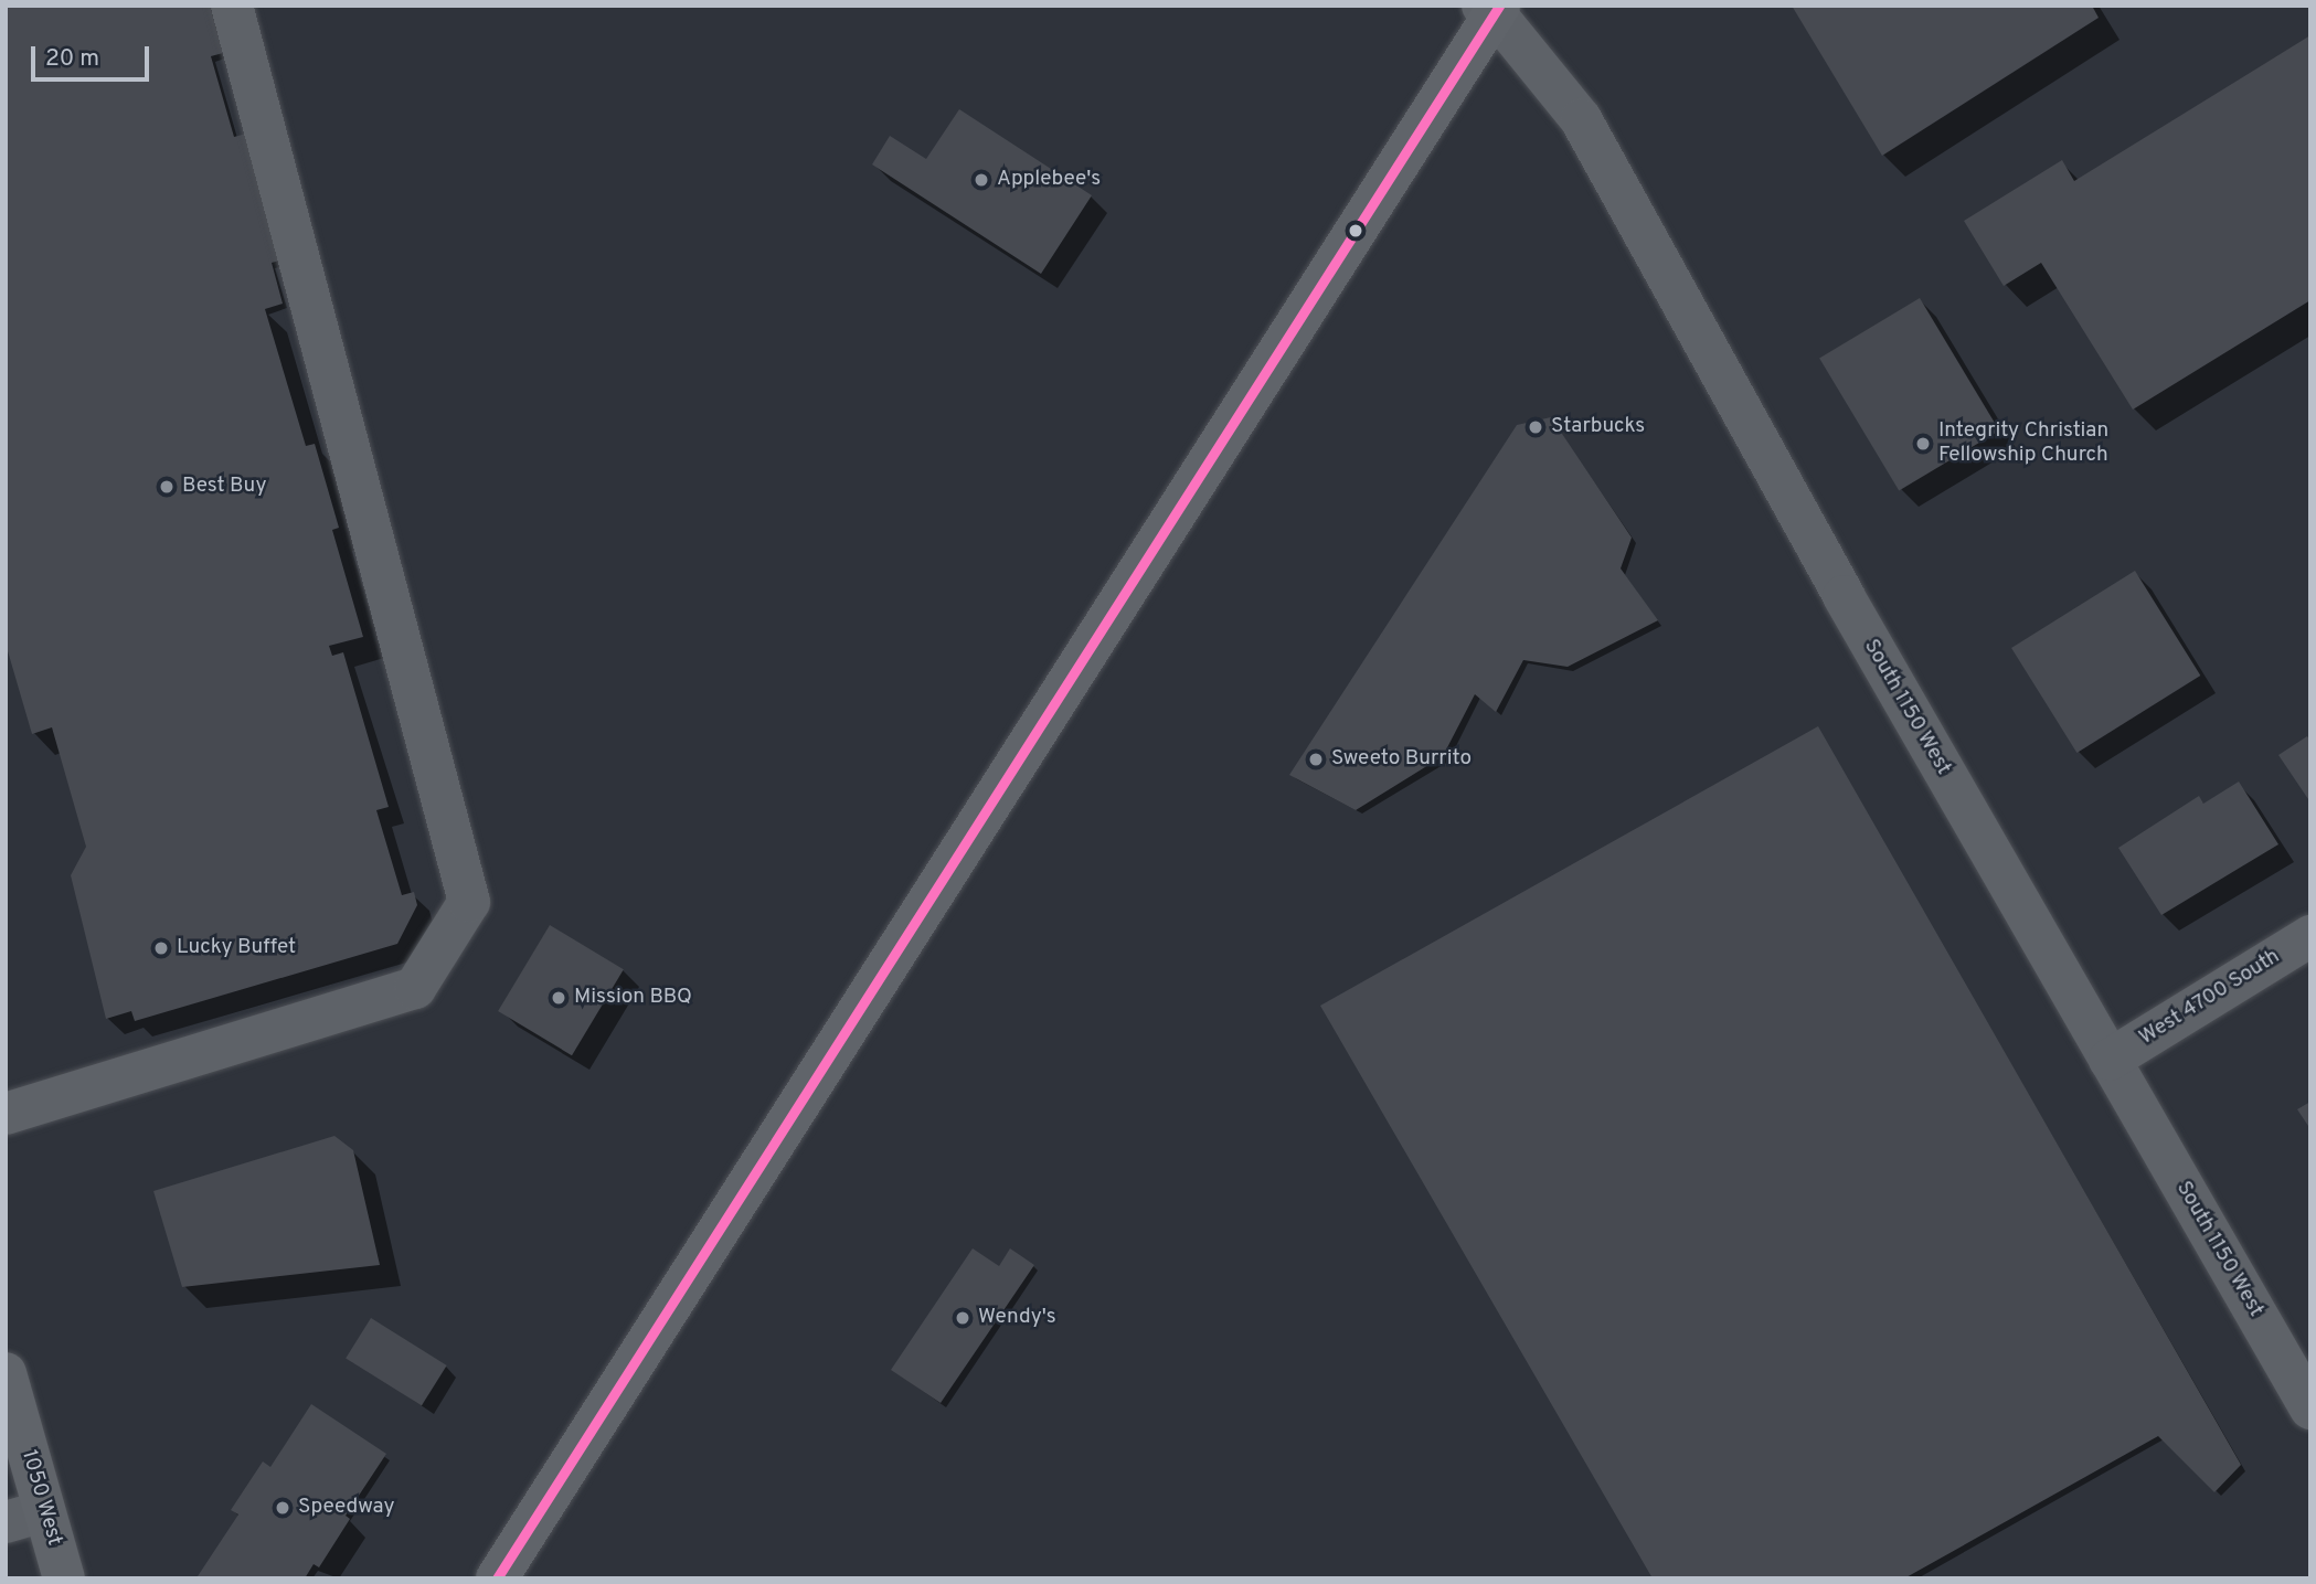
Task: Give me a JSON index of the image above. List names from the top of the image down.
{
  "streets": {
    "main road": ["1050 West"],
    "street": ["South 1150 West", "West 4700 South"]
  },
  "crossings": [
    ["South 1150 West", "West 4700 South"]
  ],
  "places": [
    "Applebee's",
    "Starbucks",
    "Integrity Christian Fellowship Church",
    "Best Buy",
    "Sweeto Burrito",
    "Lucky Buffet",
    "Mission BBQ",
    "Wendy's",
    "Speedway"
  ],
  "scale_bar": "20 m"
}
